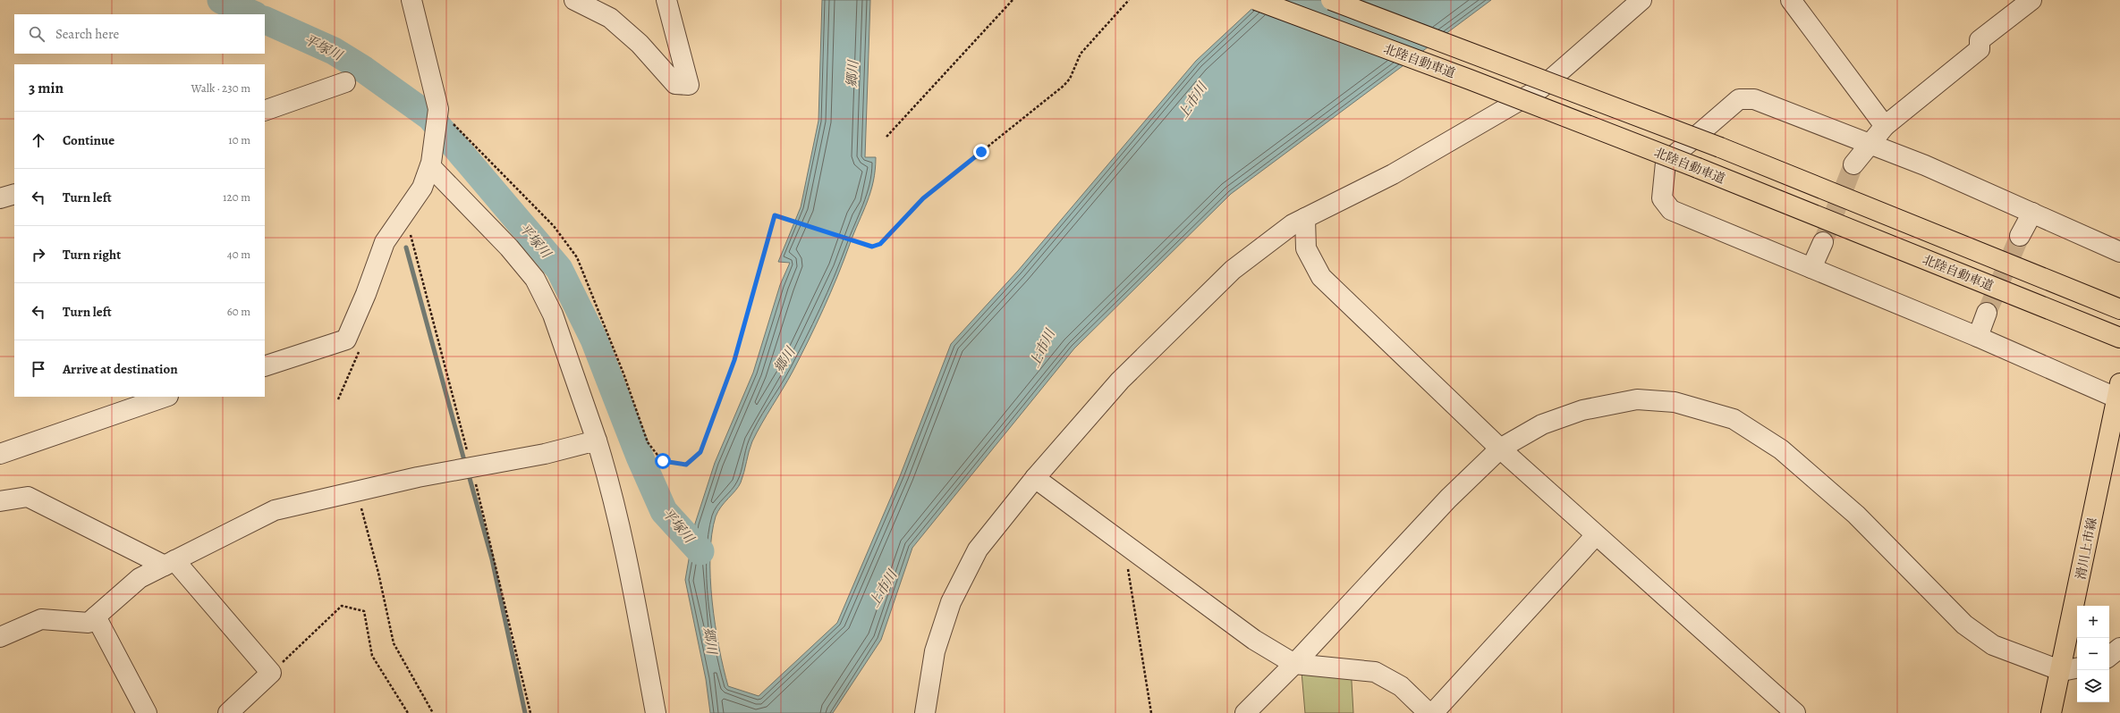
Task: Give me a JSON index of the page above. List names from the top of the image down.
{
  "streets": {
    "main road": ["北陸自動車道", "滑川上市線"]
  },
  "water": ["平塚川", "郷川", "上市川"],
  "page": {
    "search": "Search here",
    "heading": ["3 min", "Walk · 230 m"],
    "list": [
      ["Continue", "10 m"],
      ["Turn left", "120 m"],
      ["Turn right", "40 m"],
      ["Turn left", "60 m"],
      "Arrive at destination"
    ],
    "map_buttons": ["+", "−"]
  }
}
